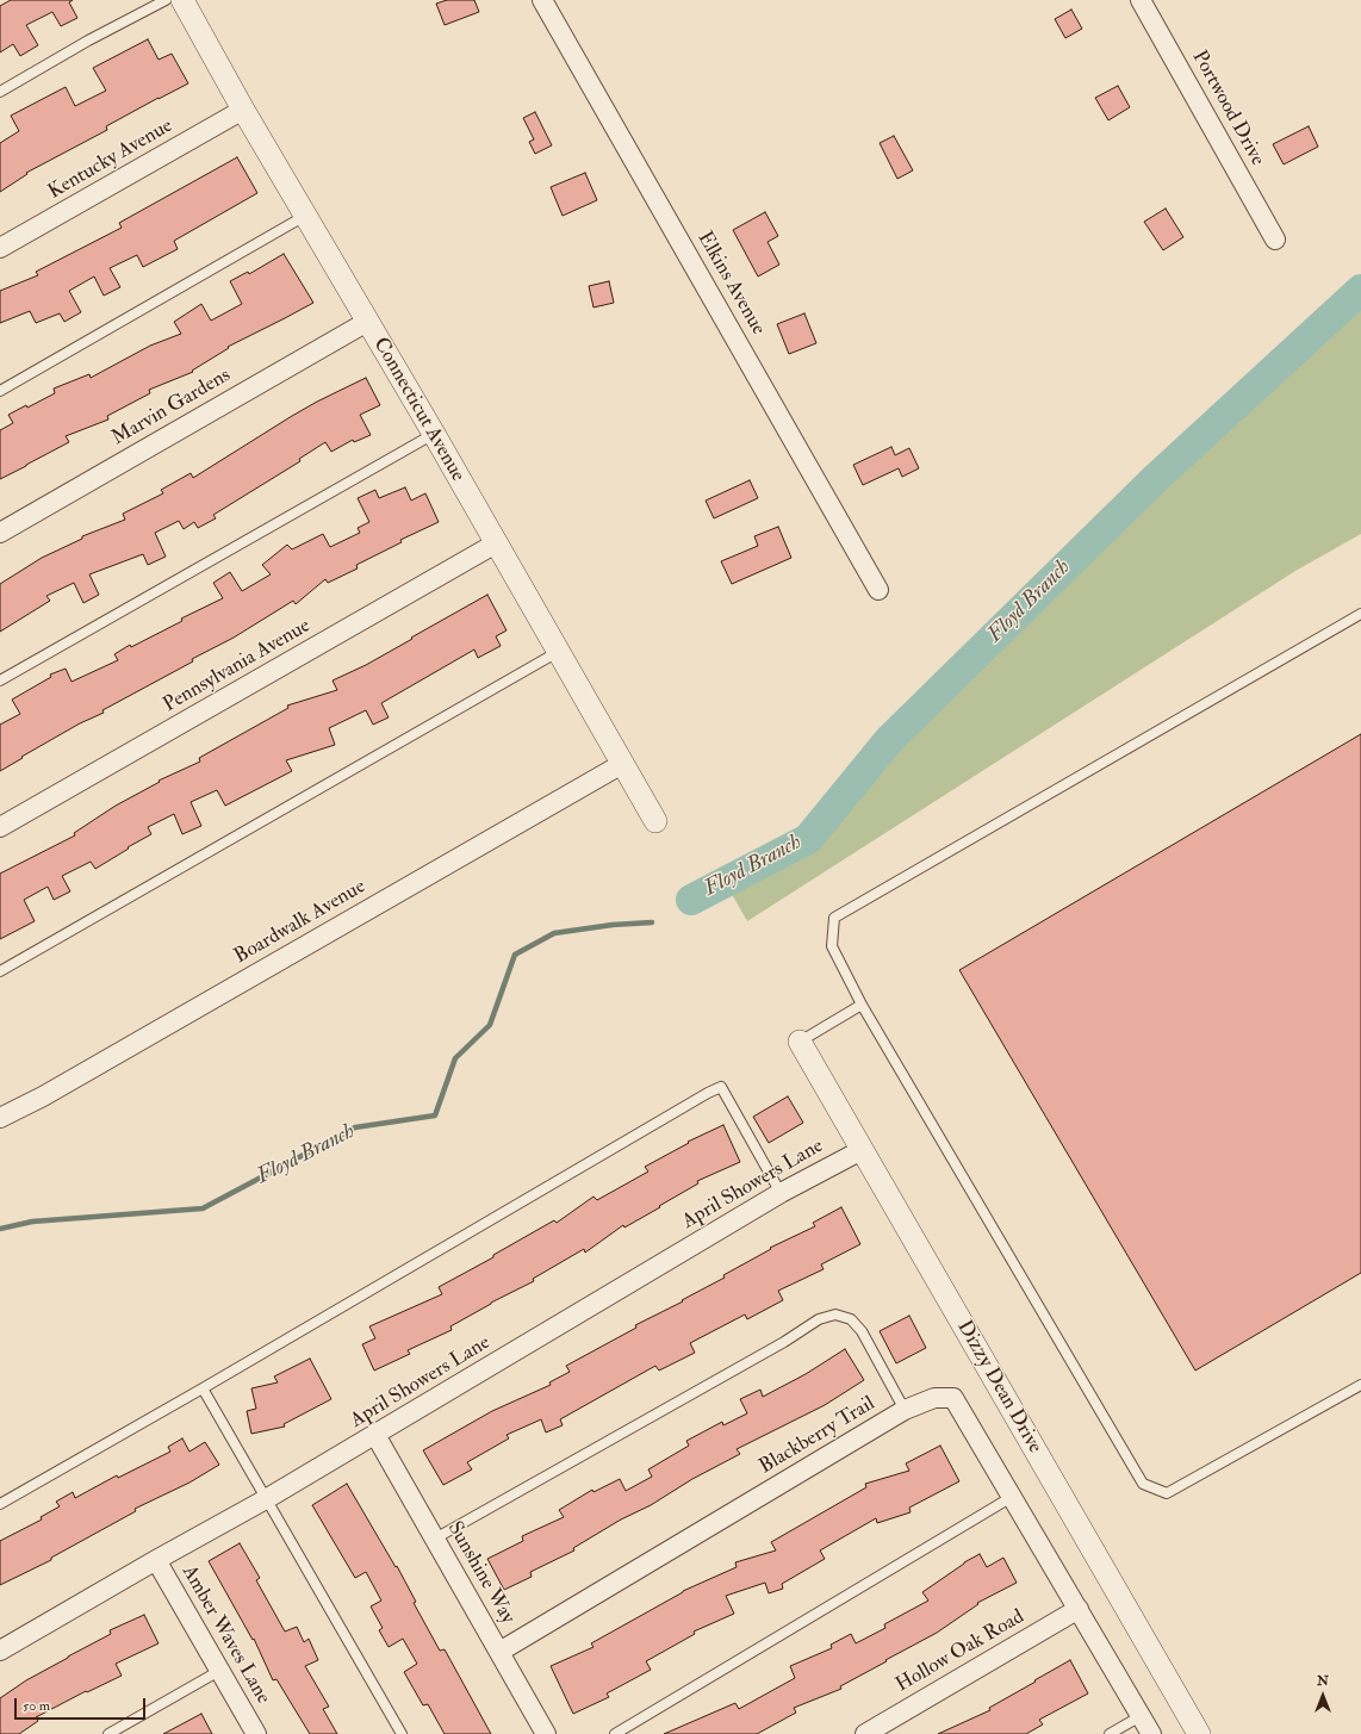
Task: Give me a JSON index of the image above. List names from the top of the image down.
{
  "streets": {
    "street": [
      "Portwood Drive",
      "Kentucky Avenue",
      "Elkins Avenue",
      "Marvin Gardens",
      "Connecticut Avenue",
      "Pennsylvania Avenue",
      "Boardwalk Avenue",
      "April Showers Lane",
      "Dizzy Dean Drive",
      "Blackberry Trail",
      "Sunshine Way",
      "Amber Waves Lane",
      "Hollow Oak Road"
    ]
  },
  "crossings": [
    ["Kentucky Avenue", "Connecticut Avenue"],
    ["Marvin Gardens", "Connecticut Avenue"],
    ["Connecticut Avenue", "Pennsylvania Avenue"],
    ["Connecticut Avenue", "Boardwalk Avenue"],
    ["April Showers Lane", "Dizzy Dean Drive"],
    ["April Showers Lane", "Sunshine Way"],
    ["April Showers Lane", "Amber Waves Lane"],
    ["Blackberry Trail", "Sunshine Way"],
    ["Blackberry Trail", "Hollow Oak Road"]
  ],
  "water": ["Floyd Branch"],
  "scale_bar": "50 m",
  "north": "top"
}
